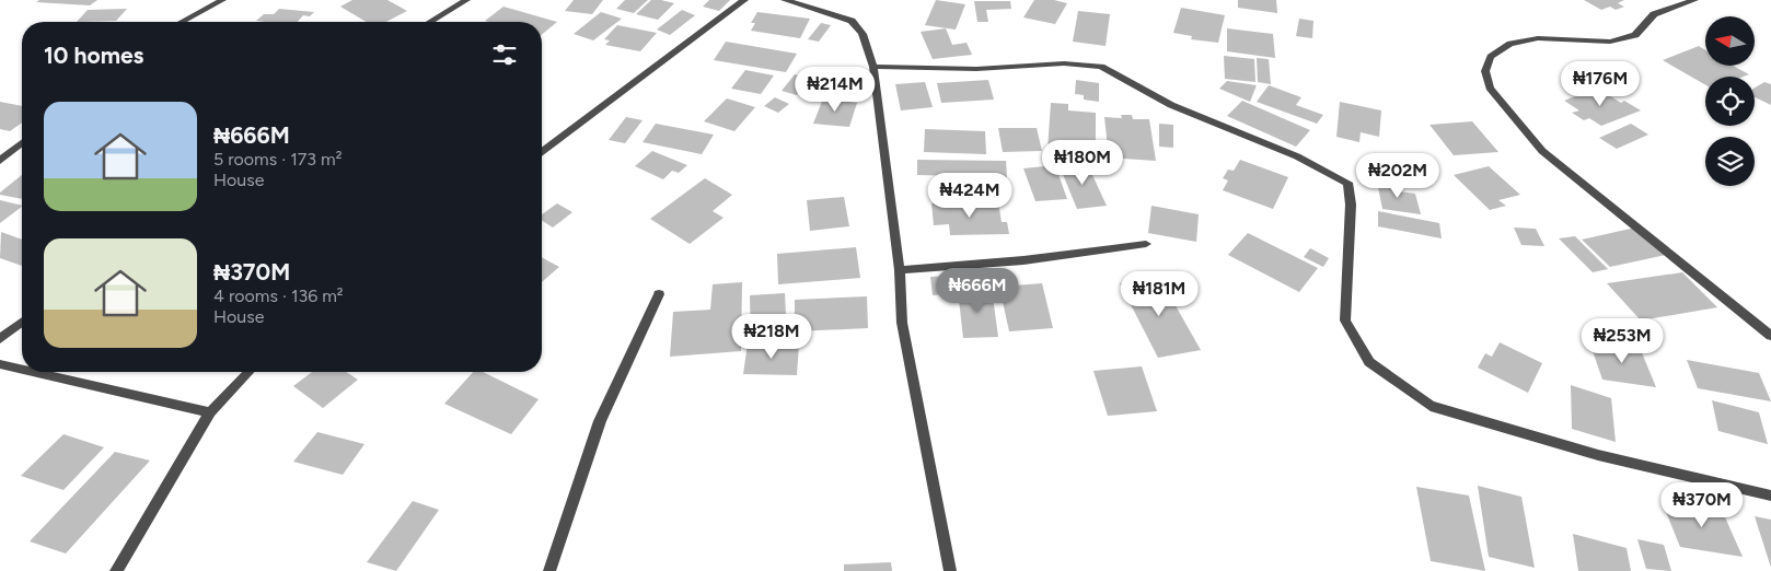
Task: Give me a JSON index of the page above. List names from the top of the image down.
{
  "north": "left",
  "page": {
    "heading": "10 homes",
    "price": [
      "₦176M",
      "₦214M",
      "₦180M",
      "₦202M",
      "₦424M",
      "₦666M",
      "₦181M",
      "₦218M",
      "₦253M",
      "₦370M"
    ],
    "list": [
      {
        "name": "₦666M",
        "note": "5 rooms · 173 m² · House"
      },
      {
        "name": "₦370M",
        "note": "4 rooms · 136 m² · House"
      }
    ]
  }
}
